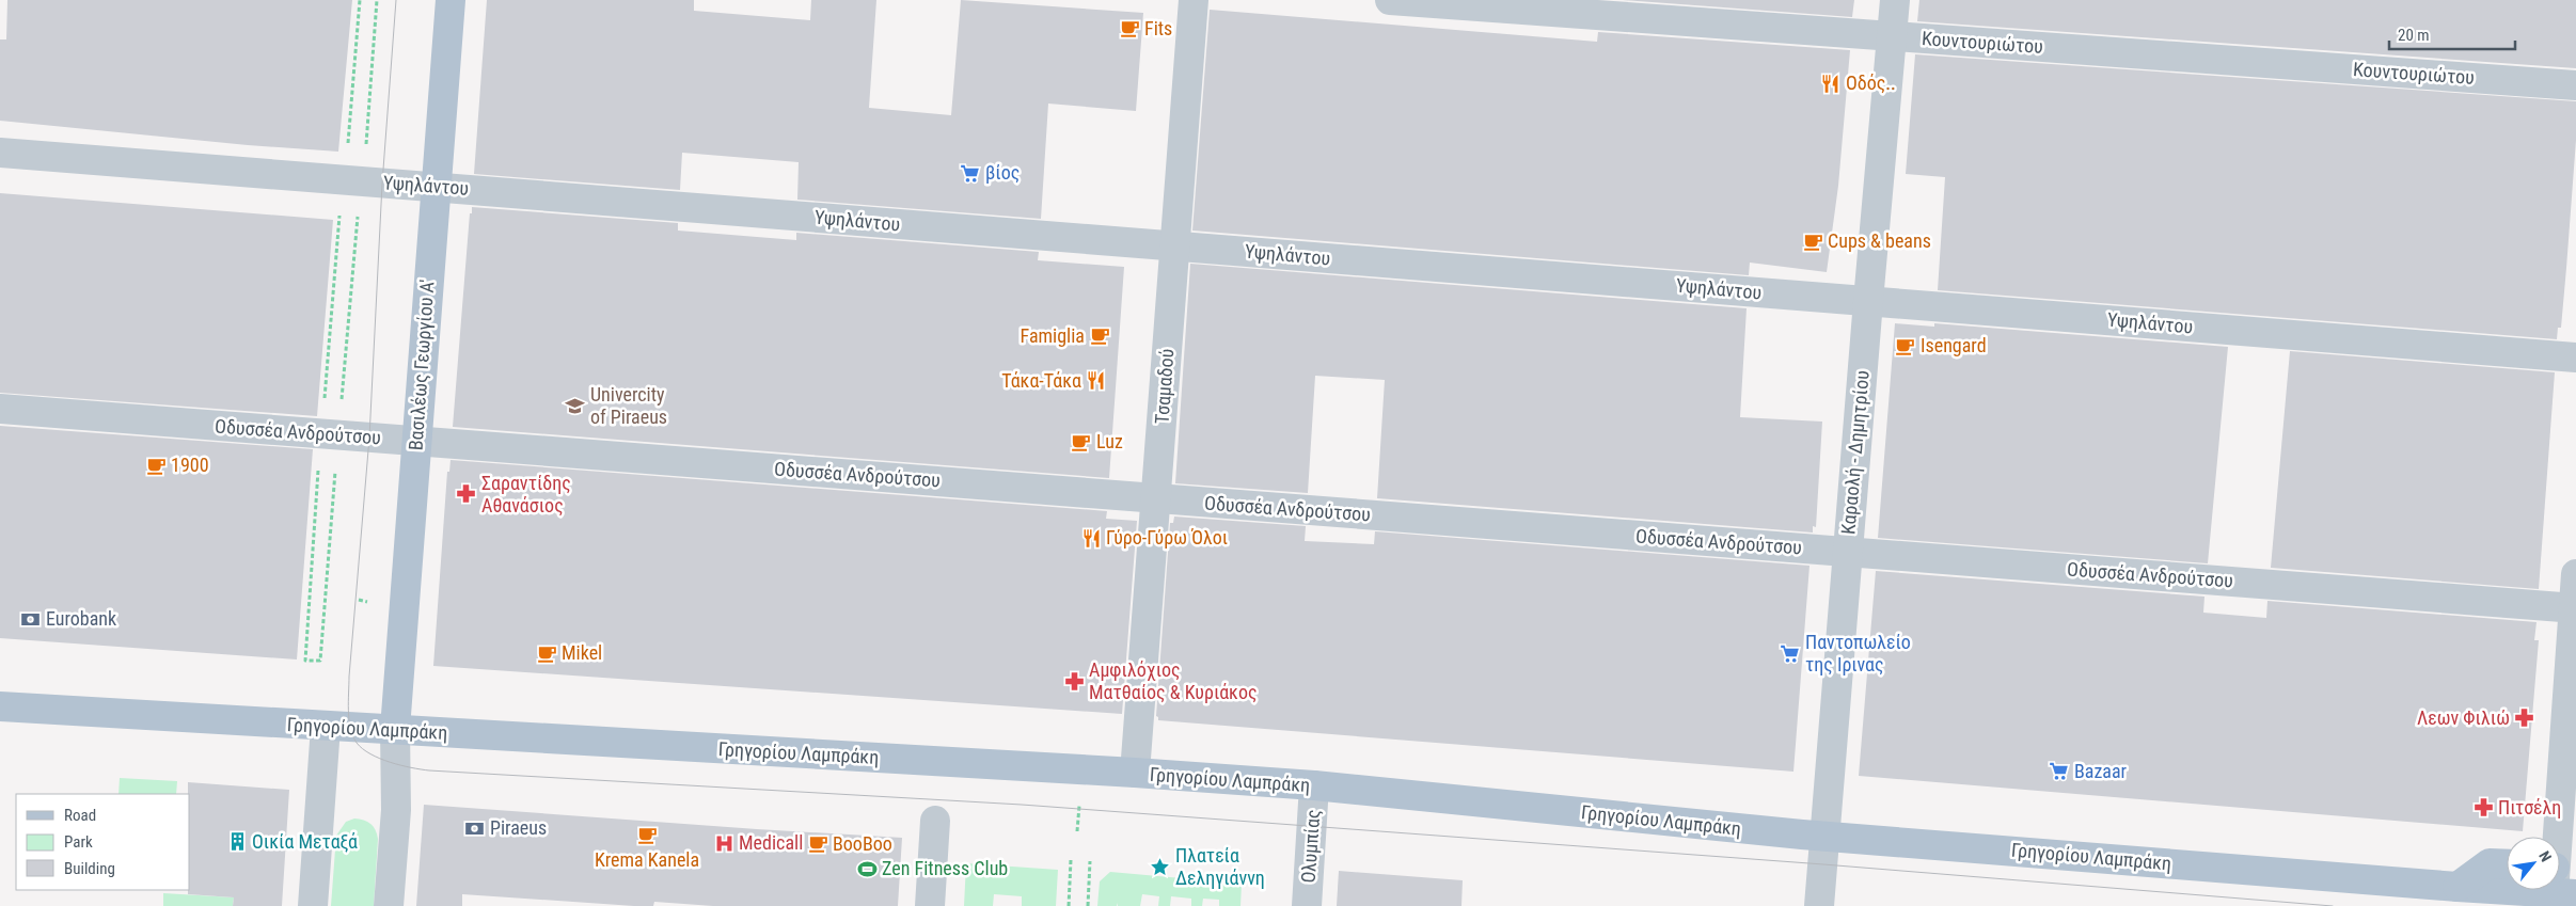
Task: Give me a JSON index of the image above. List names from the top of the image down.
{
  "streets": {
    "main road": ["Βασιλέως Γεωργίου Α'", "Γρηγορίου Λαμπράκη"],
    "street": [
      "Κουντουριώτου",
      "Υψηλάντου",
      "Τσαμαδού",
      "Οδυσσέα Ανδρούτσου",
      "Καραολή - Δημητρίου",
      "Ολυμπίας"
    ]
  },
  "crossings": [
    ["Κουντουριώτου", "Καραολή - Δημητρίου"],
    ["Υψηλάντου", "Βασιλέως Γεωργίου Α'"],
    ["Υψηλάντου", "Τσαμαδού"],
    ["Υψηλάντου", "Καραολή - Δημητρίου"],
    ["Βασιλέως Γεωργίου Α'", "Οδυσσέα Ανδρούτσου"],
    ["Βασιλέως Γεωργίου Α'", "Γρηγορίου Λαμπράκη"],
    ["Τσαμαδού", "Οδυσσέα Ανδρούτσου"],
    ["Τσαμαδού", "Γρηγορίου Λαμπράκη"],
    ["Οδυσσέα Ανδρούτσου", "Καραολή - Δημητρίου"],
    ["Καραολή - Δημητρίου", "Γρηγορίου Λαμπράκη"],
    ["Γρηγορίου Λαμπράκη", "Ολυμπίας"]
  ],
  "places": {
    "cafe": [
      "Fits",
      "Cups & beans",
      "Famiglia",
      "Isengard",
      "Luz",
      "1900",
      "Mikel",
      "Krema Kanela",
      "BooBoo"
    ],
    "restaurant": ["Οδός..", "Τάκα-Τάκα", "Γύρο-Γύρω Όλοι"],
    "supermarket": ["βίος", "Παντοπωλείο της Ιρινας", "Bazaar"],
    "school or university": ["Univercity of Piraeus"],
    "pharmacy": [
      "Σαραντίδης Αθανάσιος",
      "Αμφιλόχιος Ματθαίος & Κυριάκος",
      "Λεων Φιλιώ",
      "Πιτσέλη"
    ],
    "bank": ["Eurobank", "Piraeus"],
    "building": ["Οικία Μεταξά"],
    "hospital": ["Medicall"],
    "place": ["Πλατεία Δεληγιάννη"],
    "sports": ["Zen Fitness Club"]
  },
  "legend": ["Road", "Park", "Building"],
  "scale_bar": "20 m",
  "north": "top right"
}
